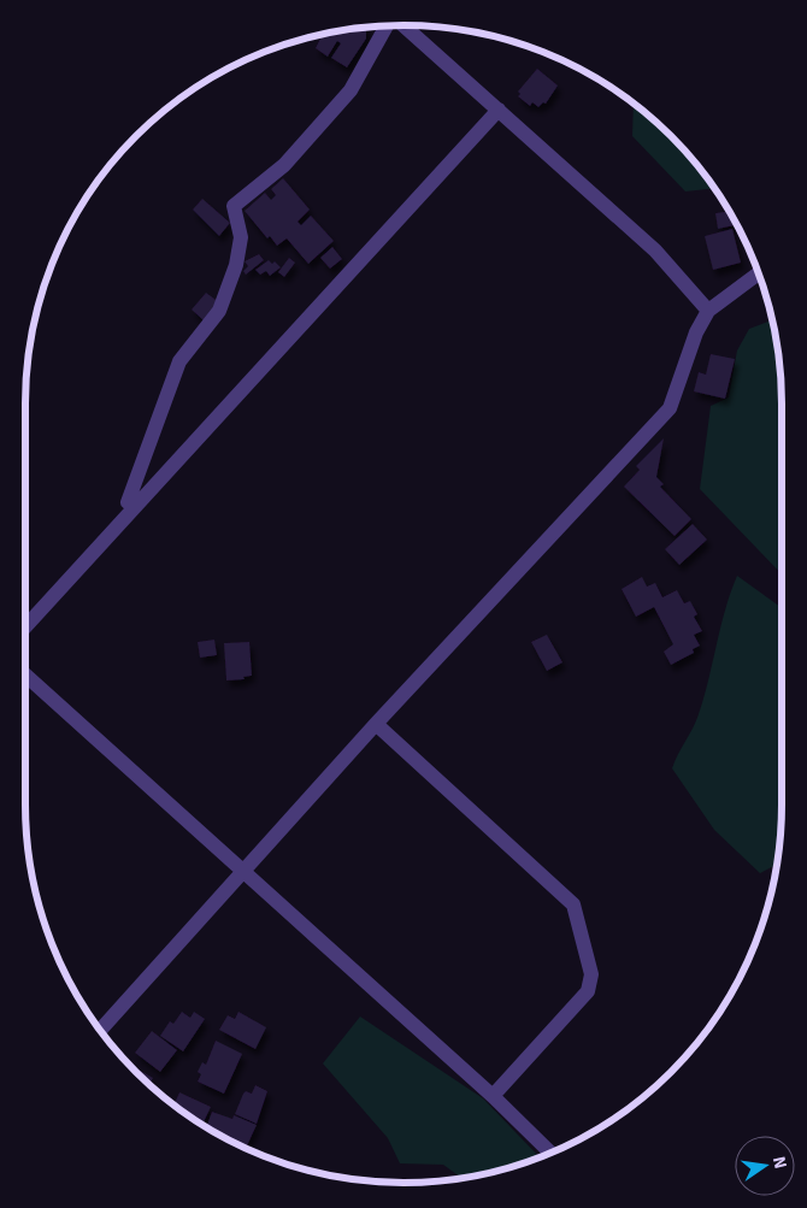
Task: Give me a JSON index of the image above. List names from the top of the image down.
{
  "north": "right"
}
